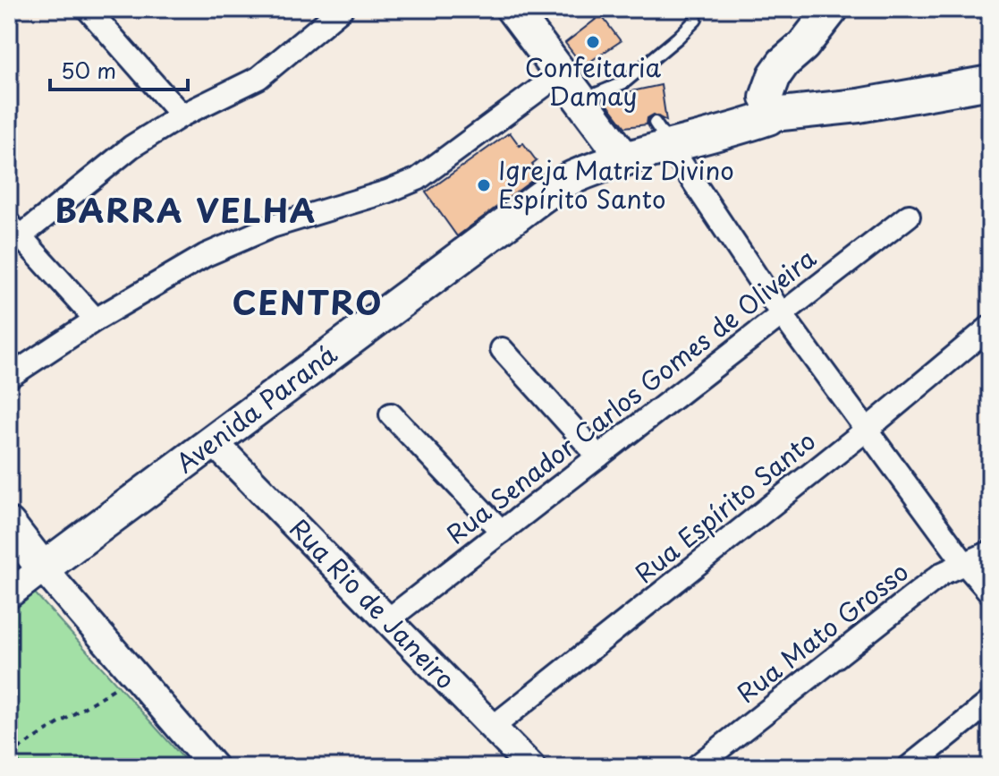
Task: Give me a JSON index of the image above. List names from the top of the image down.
{
  "streets": {
    "main road": ["Avenida Paraná"],
    "street": [
      "Rua Senador Carlos Gomes de Oliveira",
      "Rua Espírito Santo",
      "Rua Rio de Janeiro",
      "Rua Mato Grosso"
    ]
  },
  "crossings": [
    ["Rua Senador Carlos Gomes de Oliveira", "Rua Rio de Janeiro"],
    ["Avenida Paraná", "Rua Rio de Janeiro"],
    ["Rua Espírito Santo", "Rua Rio de Janeiro"]
  ],
  "districts": ["BARRA VELHA", "CENTRO"],
  "places": ["Confeitaria Damay", "Igreja Matriz Divino Espírito Santo"],
  "scale_bar": "50 m"
}
